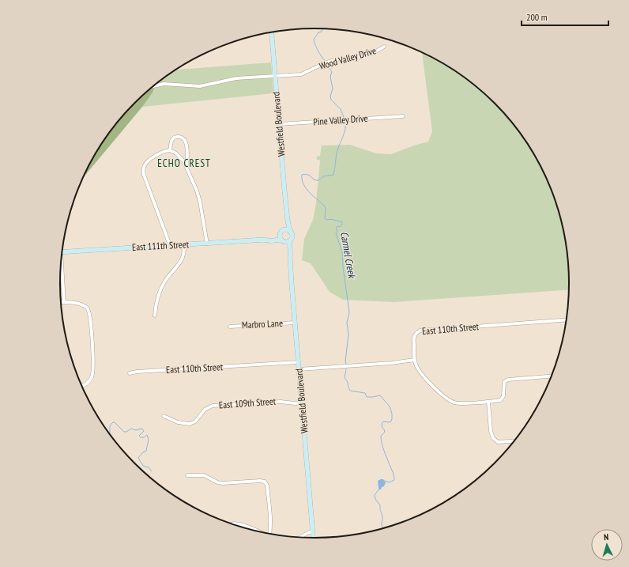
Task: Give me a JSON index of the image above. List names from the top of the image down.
{
  "streets": {
    "main road": ["Westfield Boulevard", "East 111th Street"],
    "street": [
      "Wood Valley Drive",
      "Pine Valley Drive",
      "Marbro Lane",
      "East 110th Street",
      "East 109th Street"
    ]
  },
  "crossings": [
    ["Wood Valley Drive", "Westfield Boulevard"],
    ["Pine Valley Drive", "Westfield Boulevard"],
    ["Westfield Boulevard", "East 111th Street"],
    ["Westfield Boulevard", "Marbro Lane"],
    ["Westfield Boulevard", "East 110th Street"],
    ["Westfield Boulevard", "East 109th Street"]
  ],
  "districts": ["ECHO CREST"],
  "water": ["Carmel Creek"],
  "scale_bar": "200 m",
  "north": "top"
}
